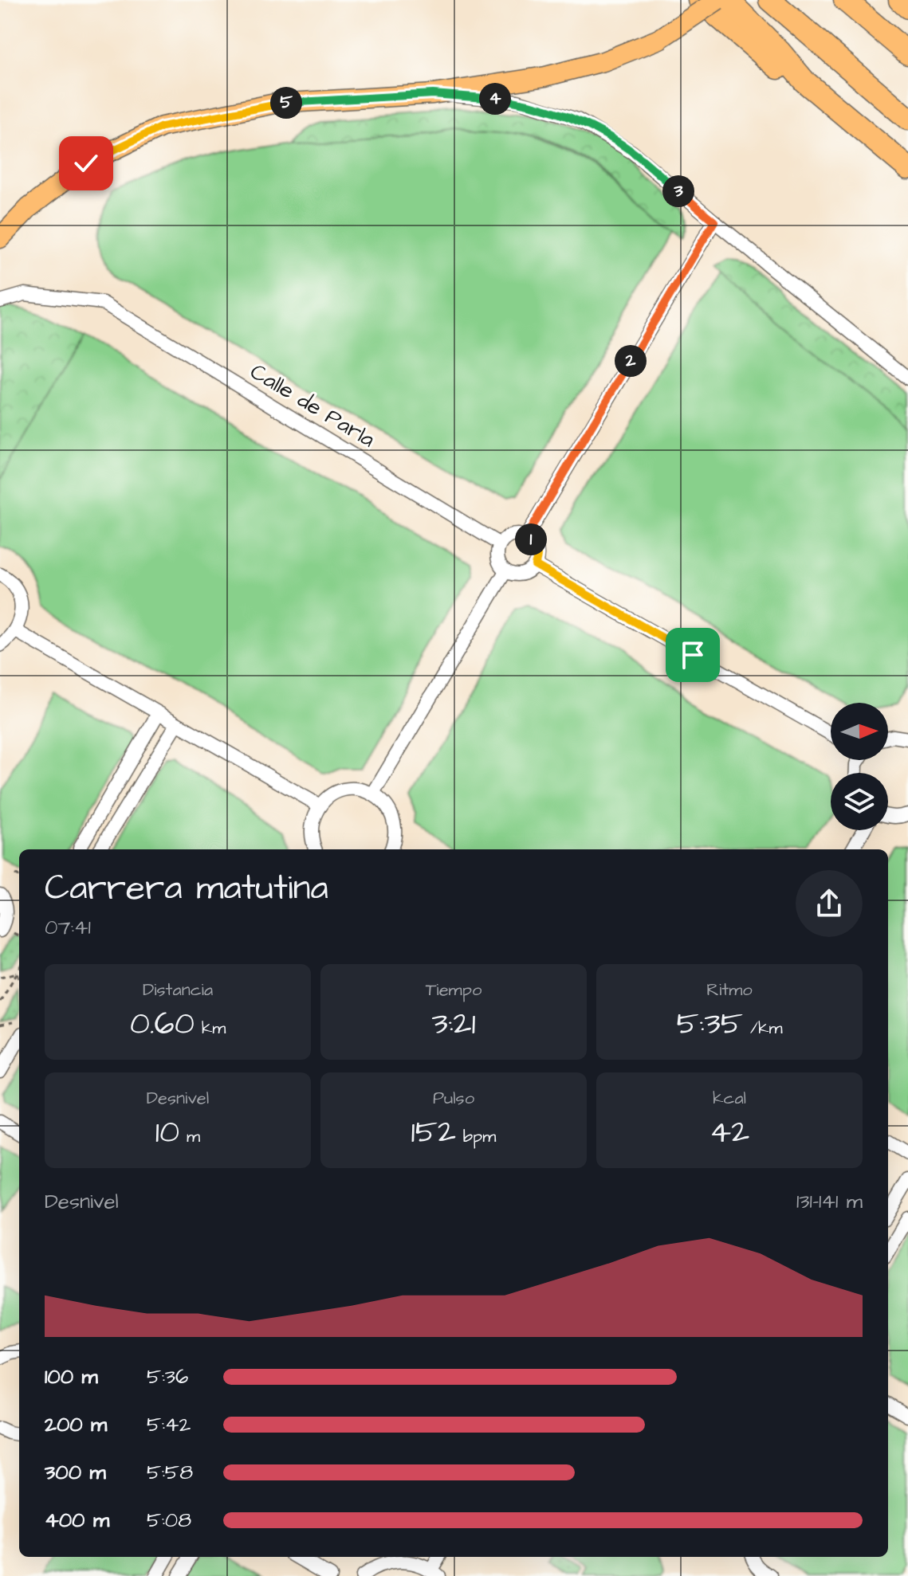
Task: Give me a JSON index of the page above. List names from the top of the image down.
{
  "streets": {
    "street": ["Calle de Parla"]
  },
  "north": "right",
  "page": {
    "pins": [
      "4",
      "5",
      "3",
      "2",
      "1"
    ],
    "heading": ["Carrera matutina", "07:41"],
    "stats": [
      ["Distancia", "0.60 km"],
      ["Tiempo", "3:21"],
      ["Ritmo", "5:35 /km"],
      ["Desnivel", "10 m"],
      ["Pulso", "152 bpm"],
      ["kcal", "42"]
    ],
    "chart": ["Desnivel", "131–141 m"],
    "list": [
      {
        "name": "100 m",
        "note": "5:36"
      },
      {
        "name": "200 m",
        "note": "5:42"
      },
      {
        "name": "300 m",
        "note": "5:58"
      },
      {
        "name": "400 m",
        "note": "5:08"
      }
    ]
  }
}
